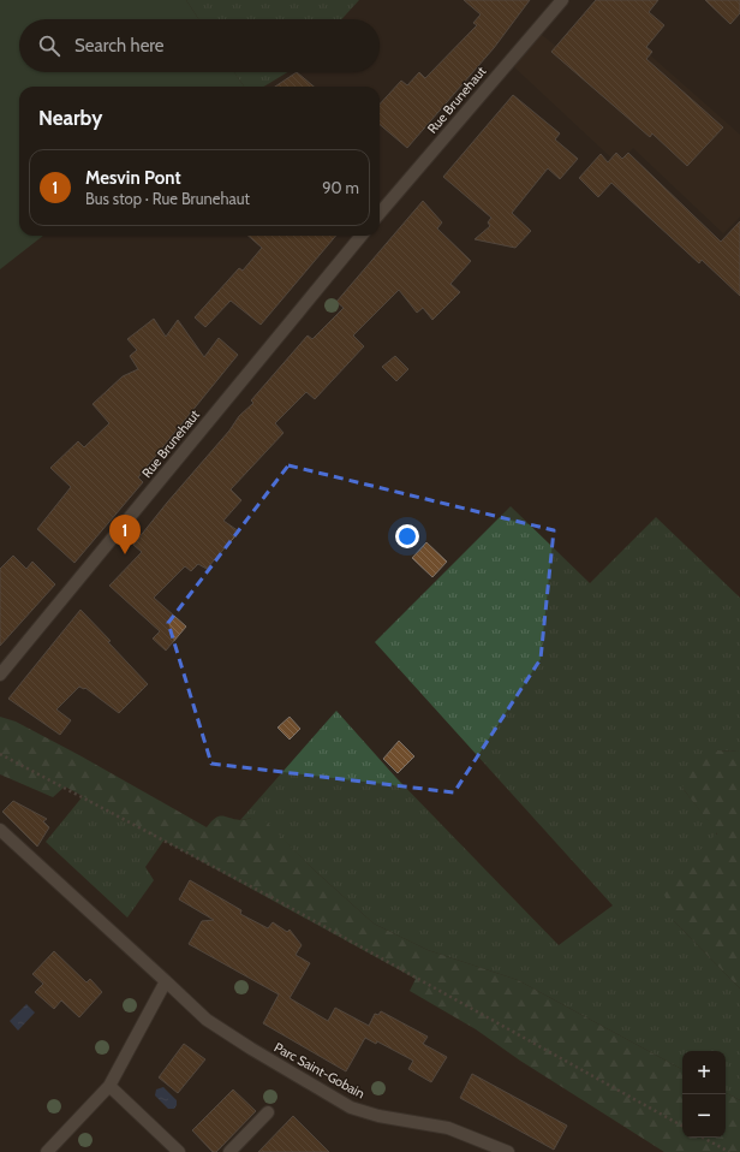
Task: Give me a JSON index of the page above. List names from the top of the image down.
{
  "streets": {
    "street": ["Rue Brunehaut", "Parc Saint-Gobain"]
  },
  "page": {
    "search": "Search here",
    "heading": "Nearby",
    "list": [
      {
        "mark": "1",
        "name": "Mesvin Pont",
        "note": "Bus stop · Rue Brunehaut",
        "value": "90 m"
      }
    ],
    "pins": "1",
    "map_buttons": ["+", "−"]
  }
}
